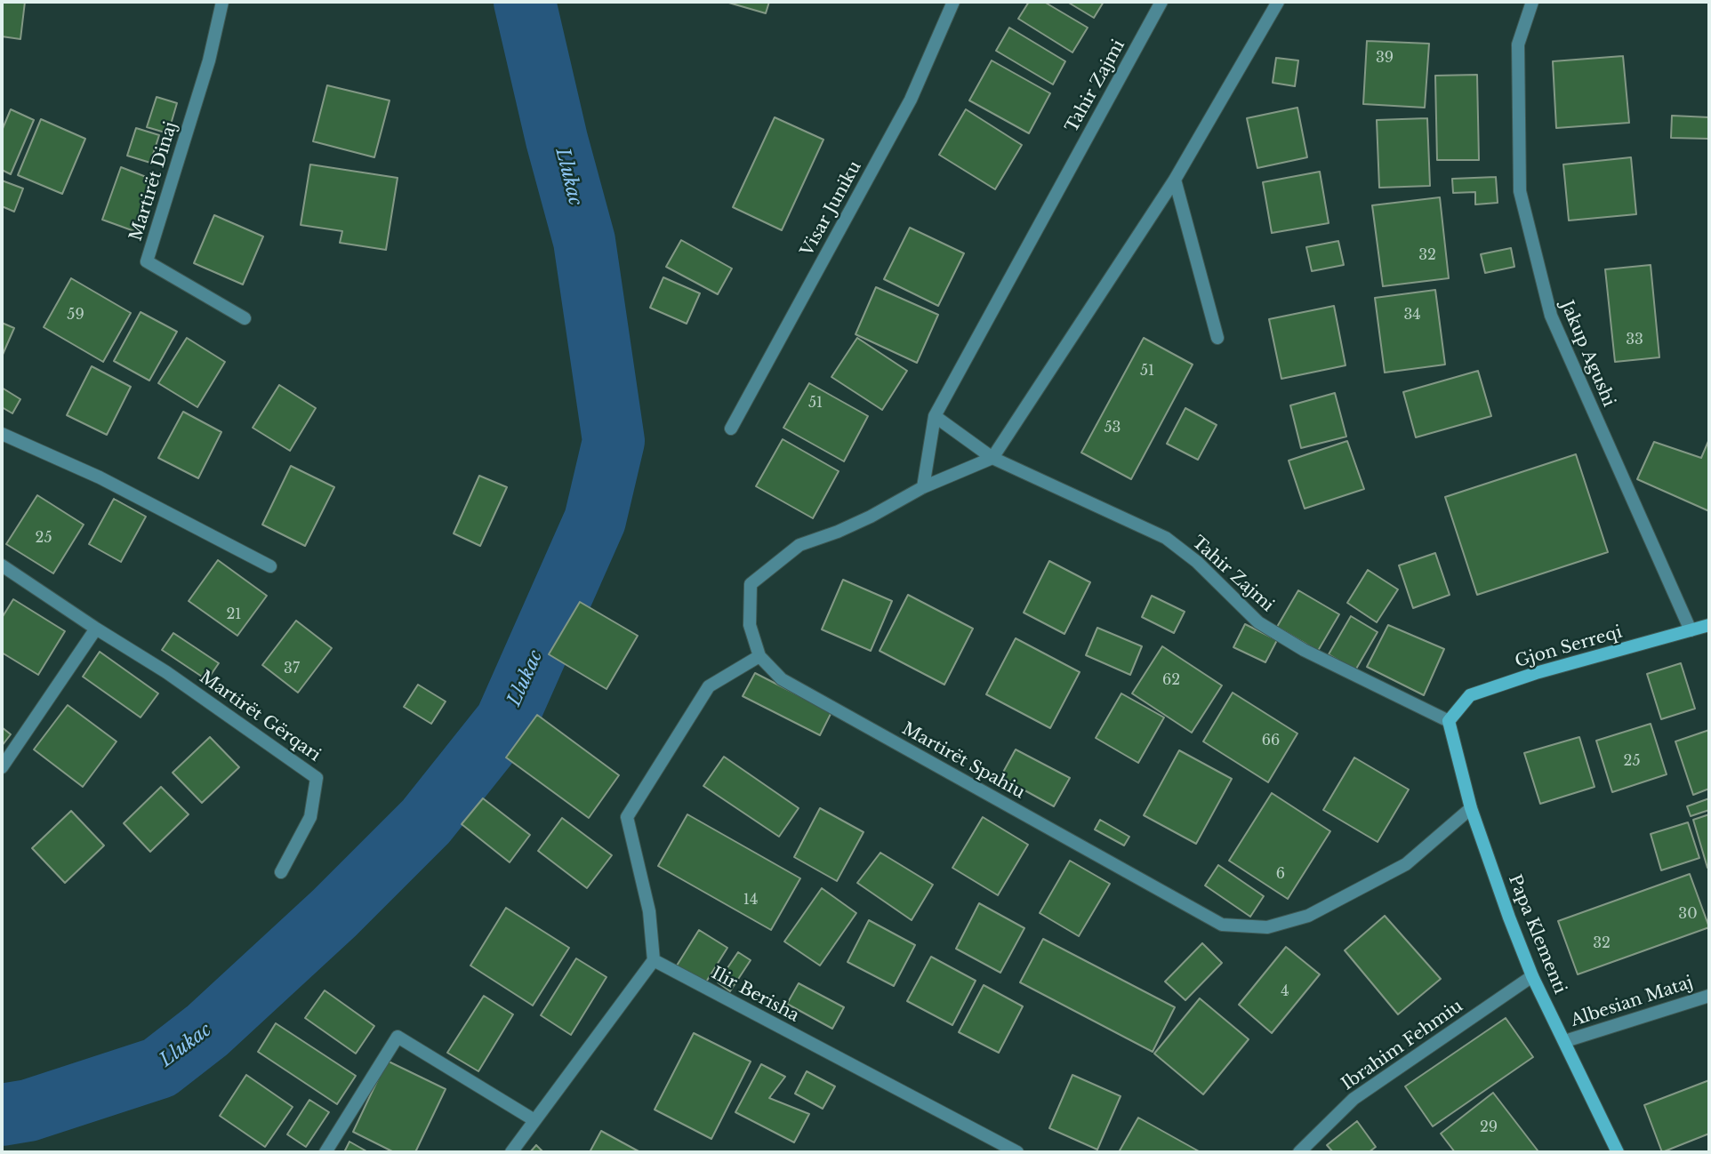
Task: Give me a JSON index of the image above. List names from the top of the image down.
{
  "streets": {
    "street": [
      "Tahir Zajmi",
      "Martirët Dinaj",
      "Visar Juniku",
      "Jakup Agushi",
      "Gjon Serreqi",
      "Martirët Gërqari",
      "Martirët Spahiu",
      "Papa Klementi",
      "Ilir Berisha",
      "Albesian Mataj",
      "Ibrahim Fehmiu"
    ]
  },
  "crossings": [
    ["Tahir Zajmi", "Gjon Serreqi"],
    ["Tahir Zajmi", "Martirët Spahiu"],
    ["Tahir Zajmi", "Papa Klementi"],
    ["Jakup Agushi", "Gjon Serreqi"],
    ["Gjon Serreqi", "Papa Klementi"],
    ["Martirët Spahiu", "Papa Klementi"],
    ["Papa Klementi", "Albesian Mataj"],
    ["Papa Klementi", "Ibrahim Fehmiu"]
  ],
  "water": ["Llukac"],
  "house_numbers": [
    "39",
    "32",
    "59",
    "34",
    "33",
    "51",
    "51",
    "53",
    "25",
    "21",
    "37",
    "62",
    "66",
    "25",
    "6",
    "14",
    "30",
    "32",
    "4",
    "29"
  ]
}
